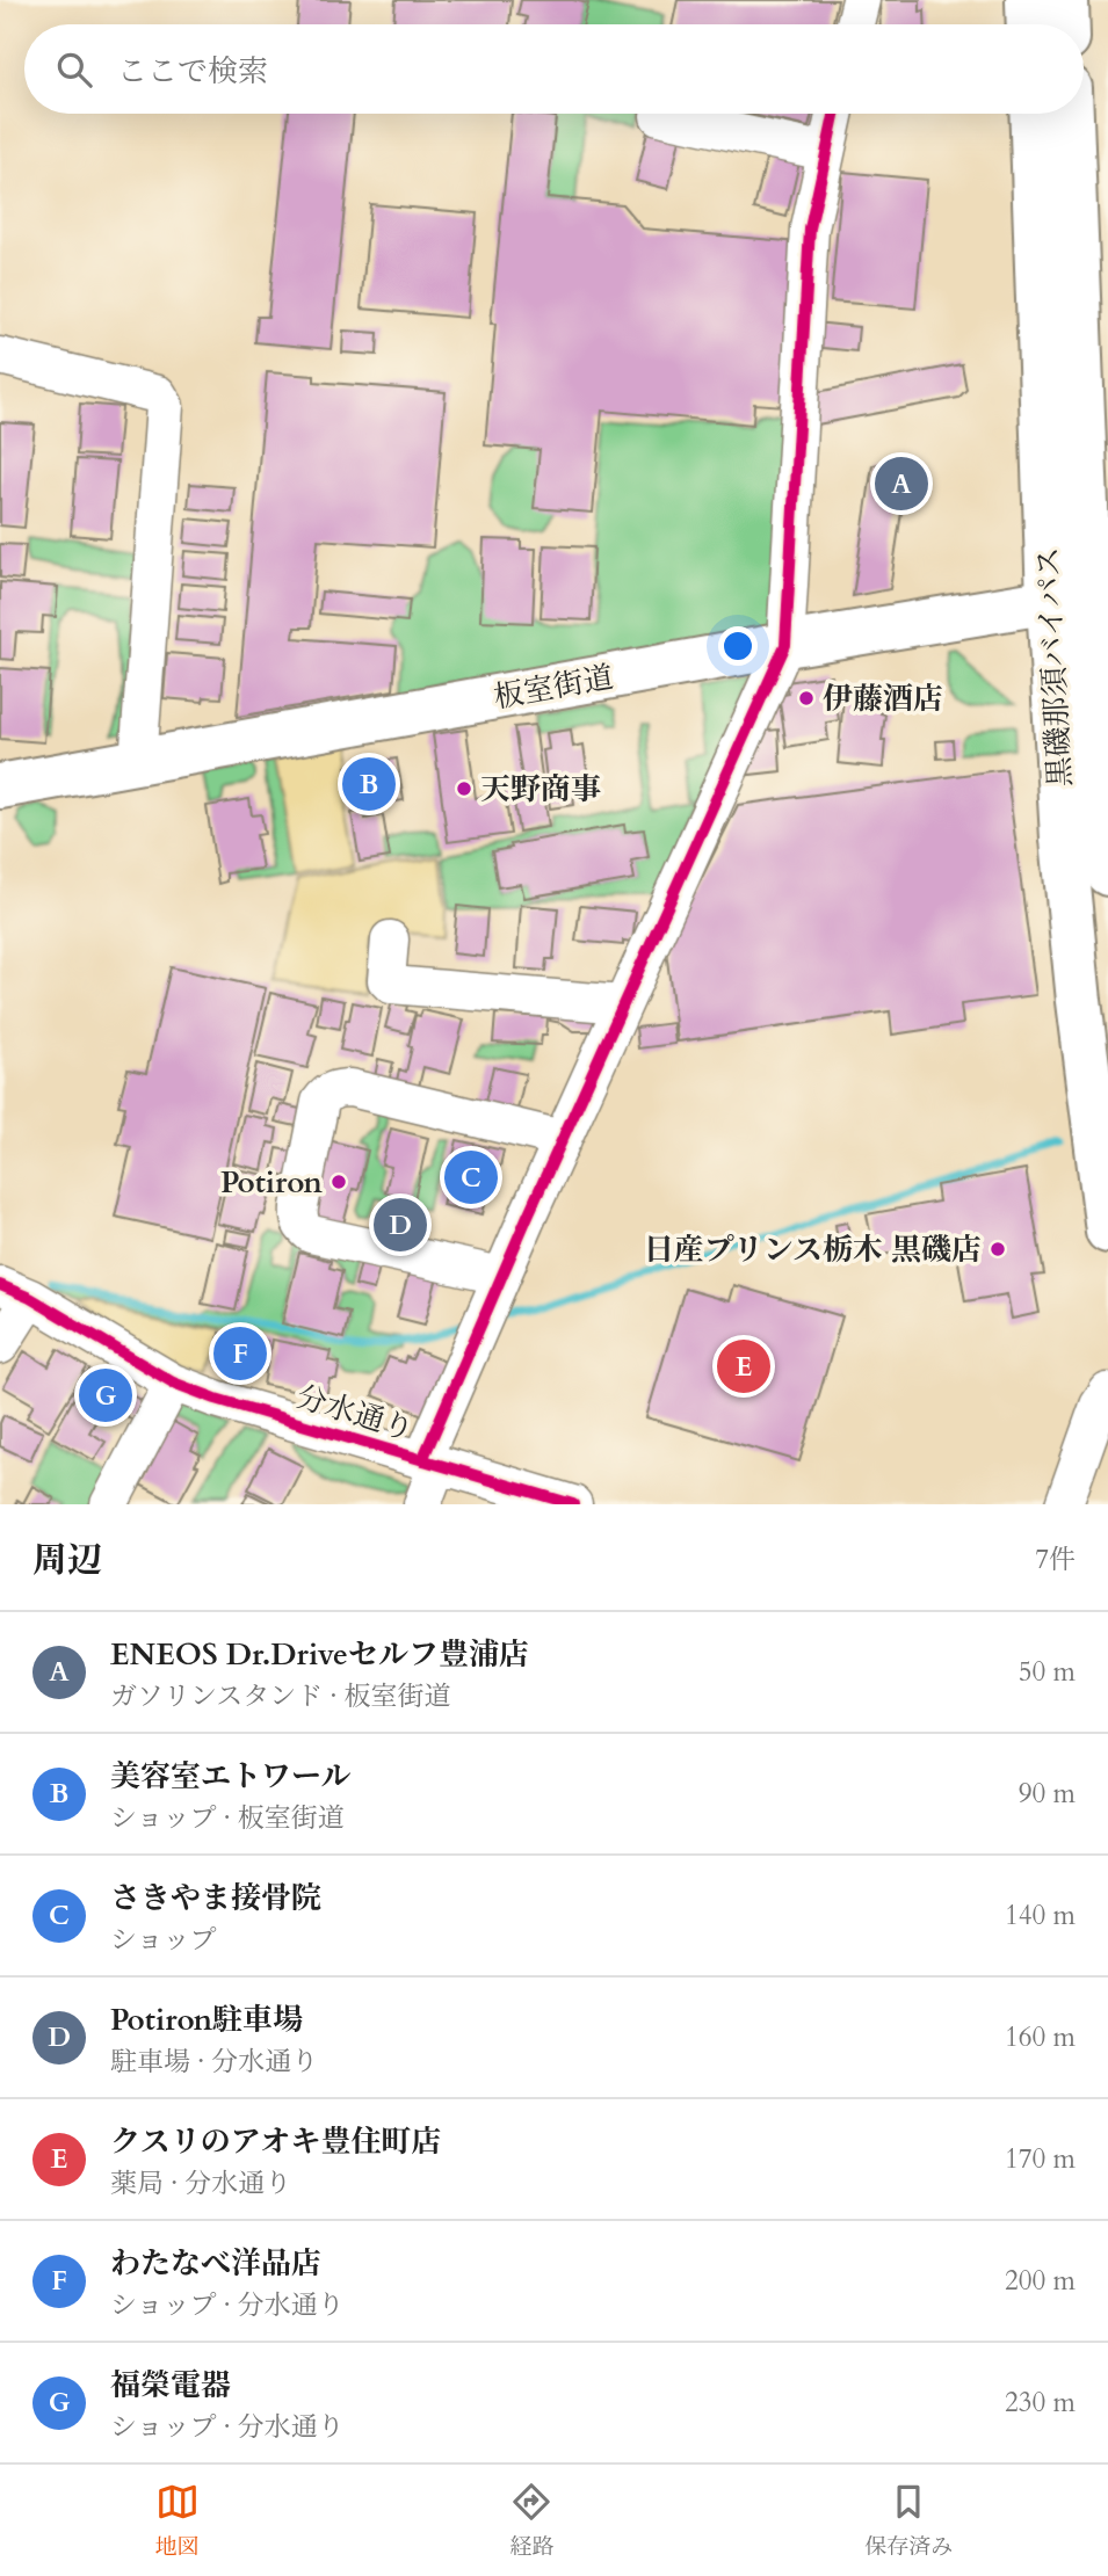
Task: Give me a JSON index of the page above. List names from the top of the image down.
{
  "streets": {
    "main road": ["黒磯那須バイパス", "板室街道"],
    "street": ["分水通り"]
  },
  "crossings": [
    ["黒磯那須バイパス", "板室街道"]
  ],
  "places": [
    "伊藤酒店",
    "天野商事",
    "Potiron",
    "日産プリンス栃木 黒磯店"
  ],
  "page": {
    "search": "ここで検索",
    "pins": [
      "A",
      "B",
      "C",
      "D",
      "F",
      "E",
      "G"
    ],
    "heading": ["周辺", "7件"],
    "list": [
      {
        "mark": "A",
        "name": "ENEOS Dr.Driveセルフ豊浦店",
        "note": "ガソリンスタンド · 板室街道",
        "value": "50 m"
      },
      {
        "mark": "B",
        "name": "美容室エトワール",
        "note": "ショップ · 板室街道",
        "value": "90 m"
      },
      {
        "mark": "C",
        "name": "さきやま接骨院",
        "note": "ショップ",
        "value": "140 m"
      },
      {
        "mark": "D",
        "name": "Potiron駐車場",
        "note": "駐車場 · 分水通り",
        "value": "160 m"
      },
      {
        "mark": "E",
        "name": "クスリのアオキ豊住町店",
        "note": "薬局 · 分水通り",
        "value": "170 m"
      },
      {
        "mark": "F",
        "name": "わたなべ洋品店",
        "note": "ショップ · 分水通り",
        "value": "200 m"
      },
      {
        "mark": "G",
        "name": "福榮電器",
        "note": "ショップ · 分水通り",
        "value": "230 m"
      }
    ],
    "nav": ["地図", "経路", "保存済み"]
  }
}
